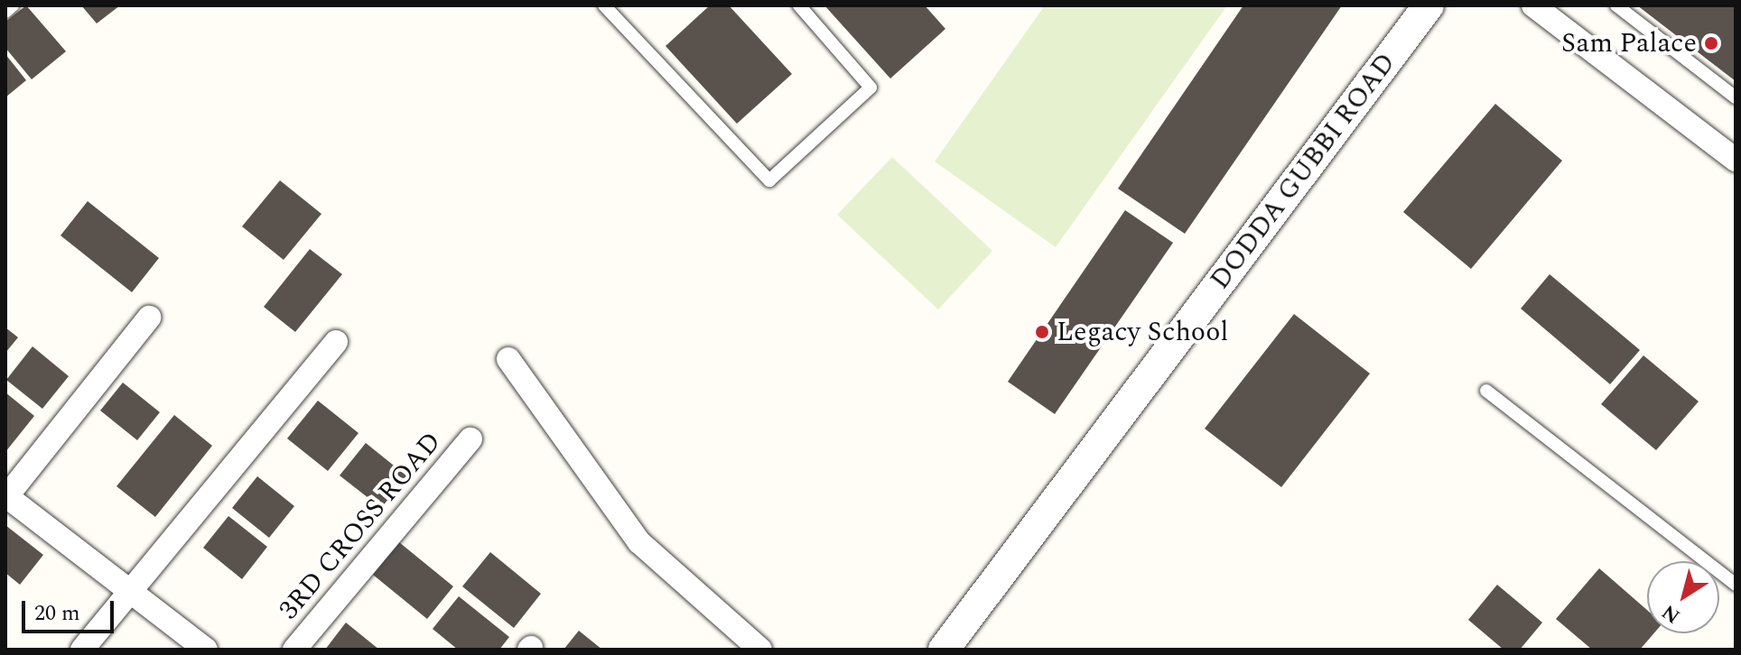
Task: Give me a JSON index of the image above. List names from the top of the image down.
{
  "streets": {
    "street": ["DODDA GUBBI ROAD", "3RD CROSS ROAD"]
  },
  "places": ["Sam Palace", "Legacy School"],
  "scale_bar": "20 m",
  "north": "bottom left"
}
